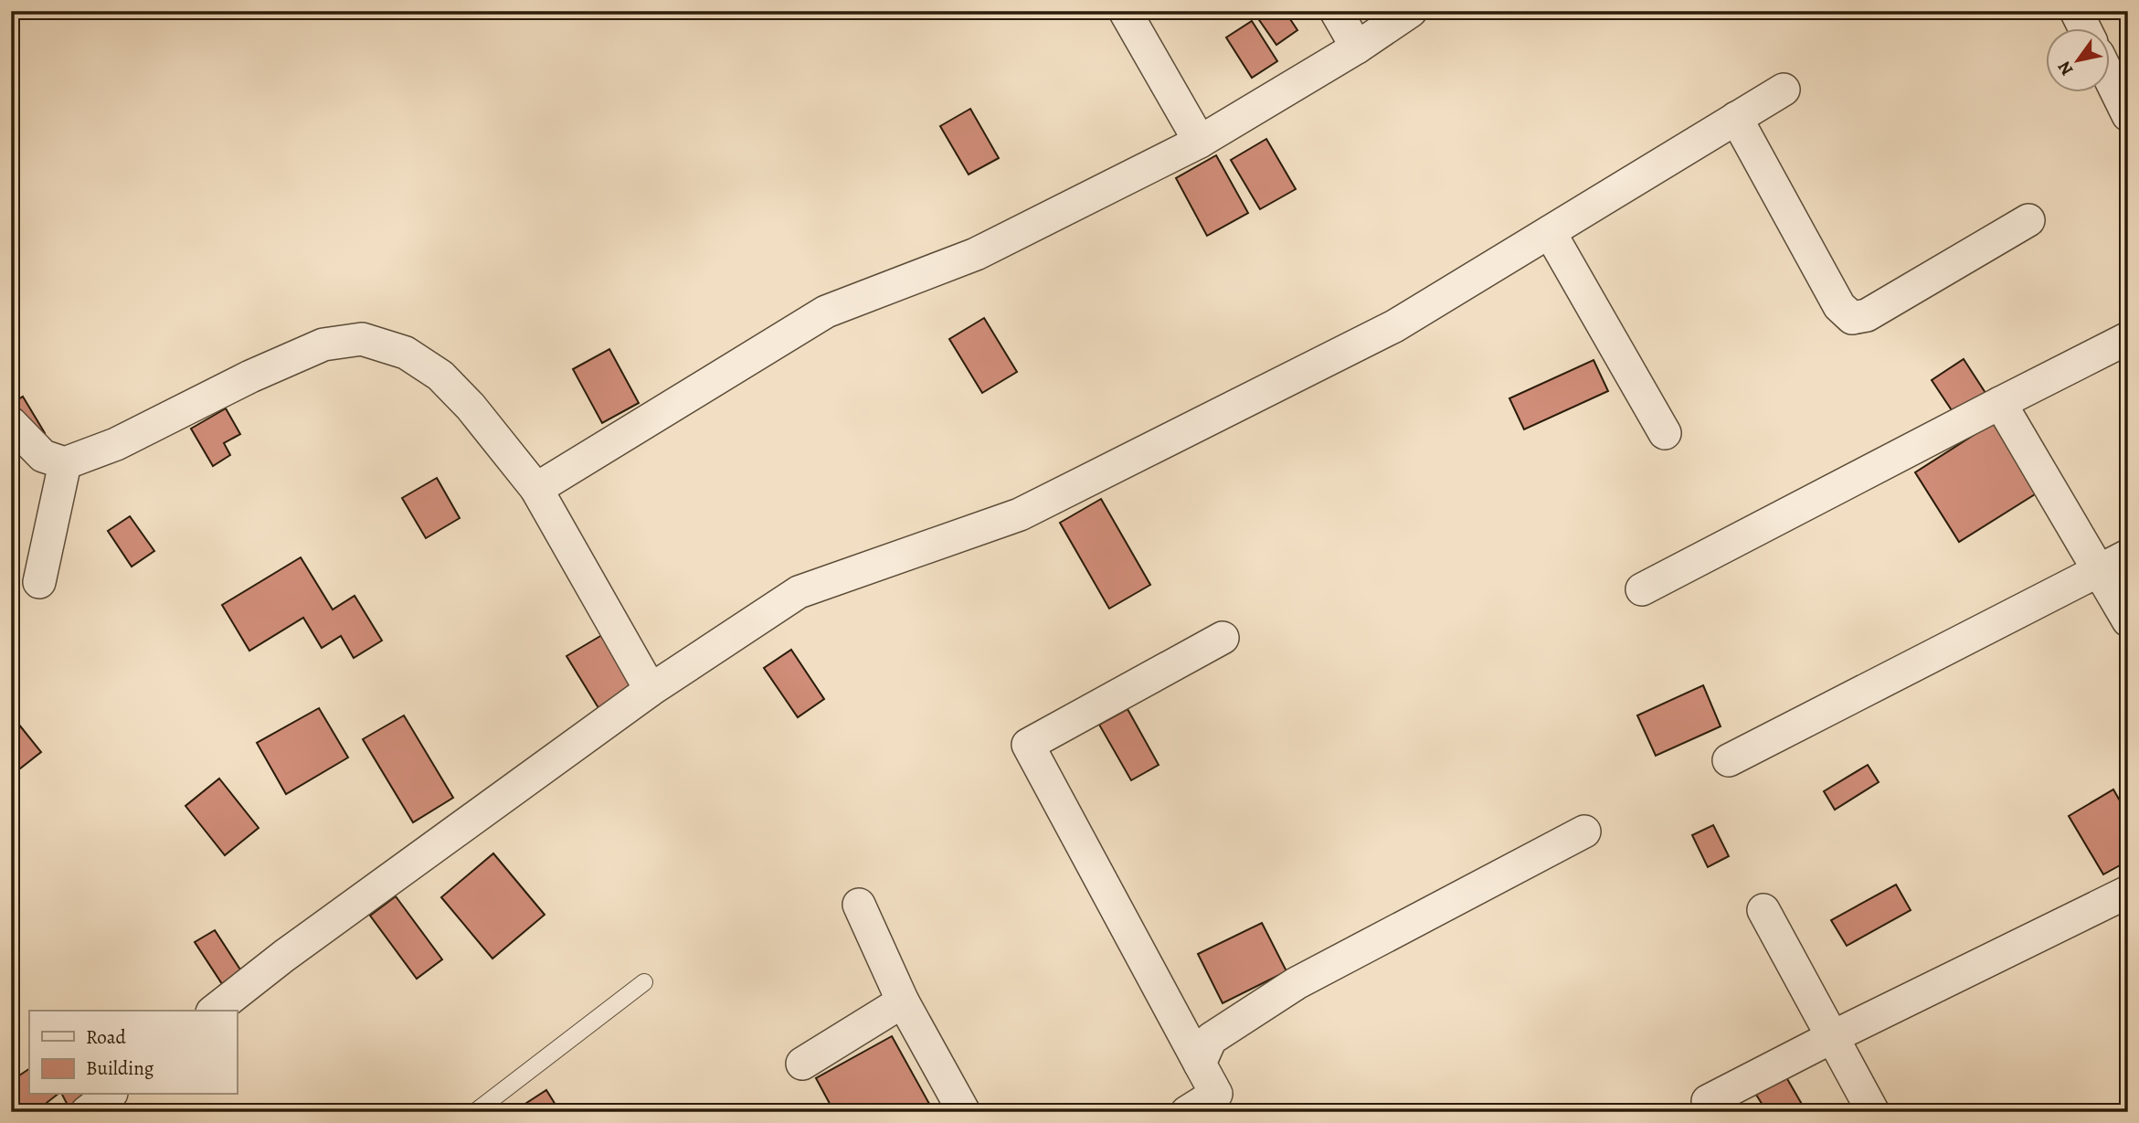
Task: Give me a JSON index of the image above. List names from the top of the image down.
{
  "legend": ["Road", "Building"],
  "north": "bottom left"
}
